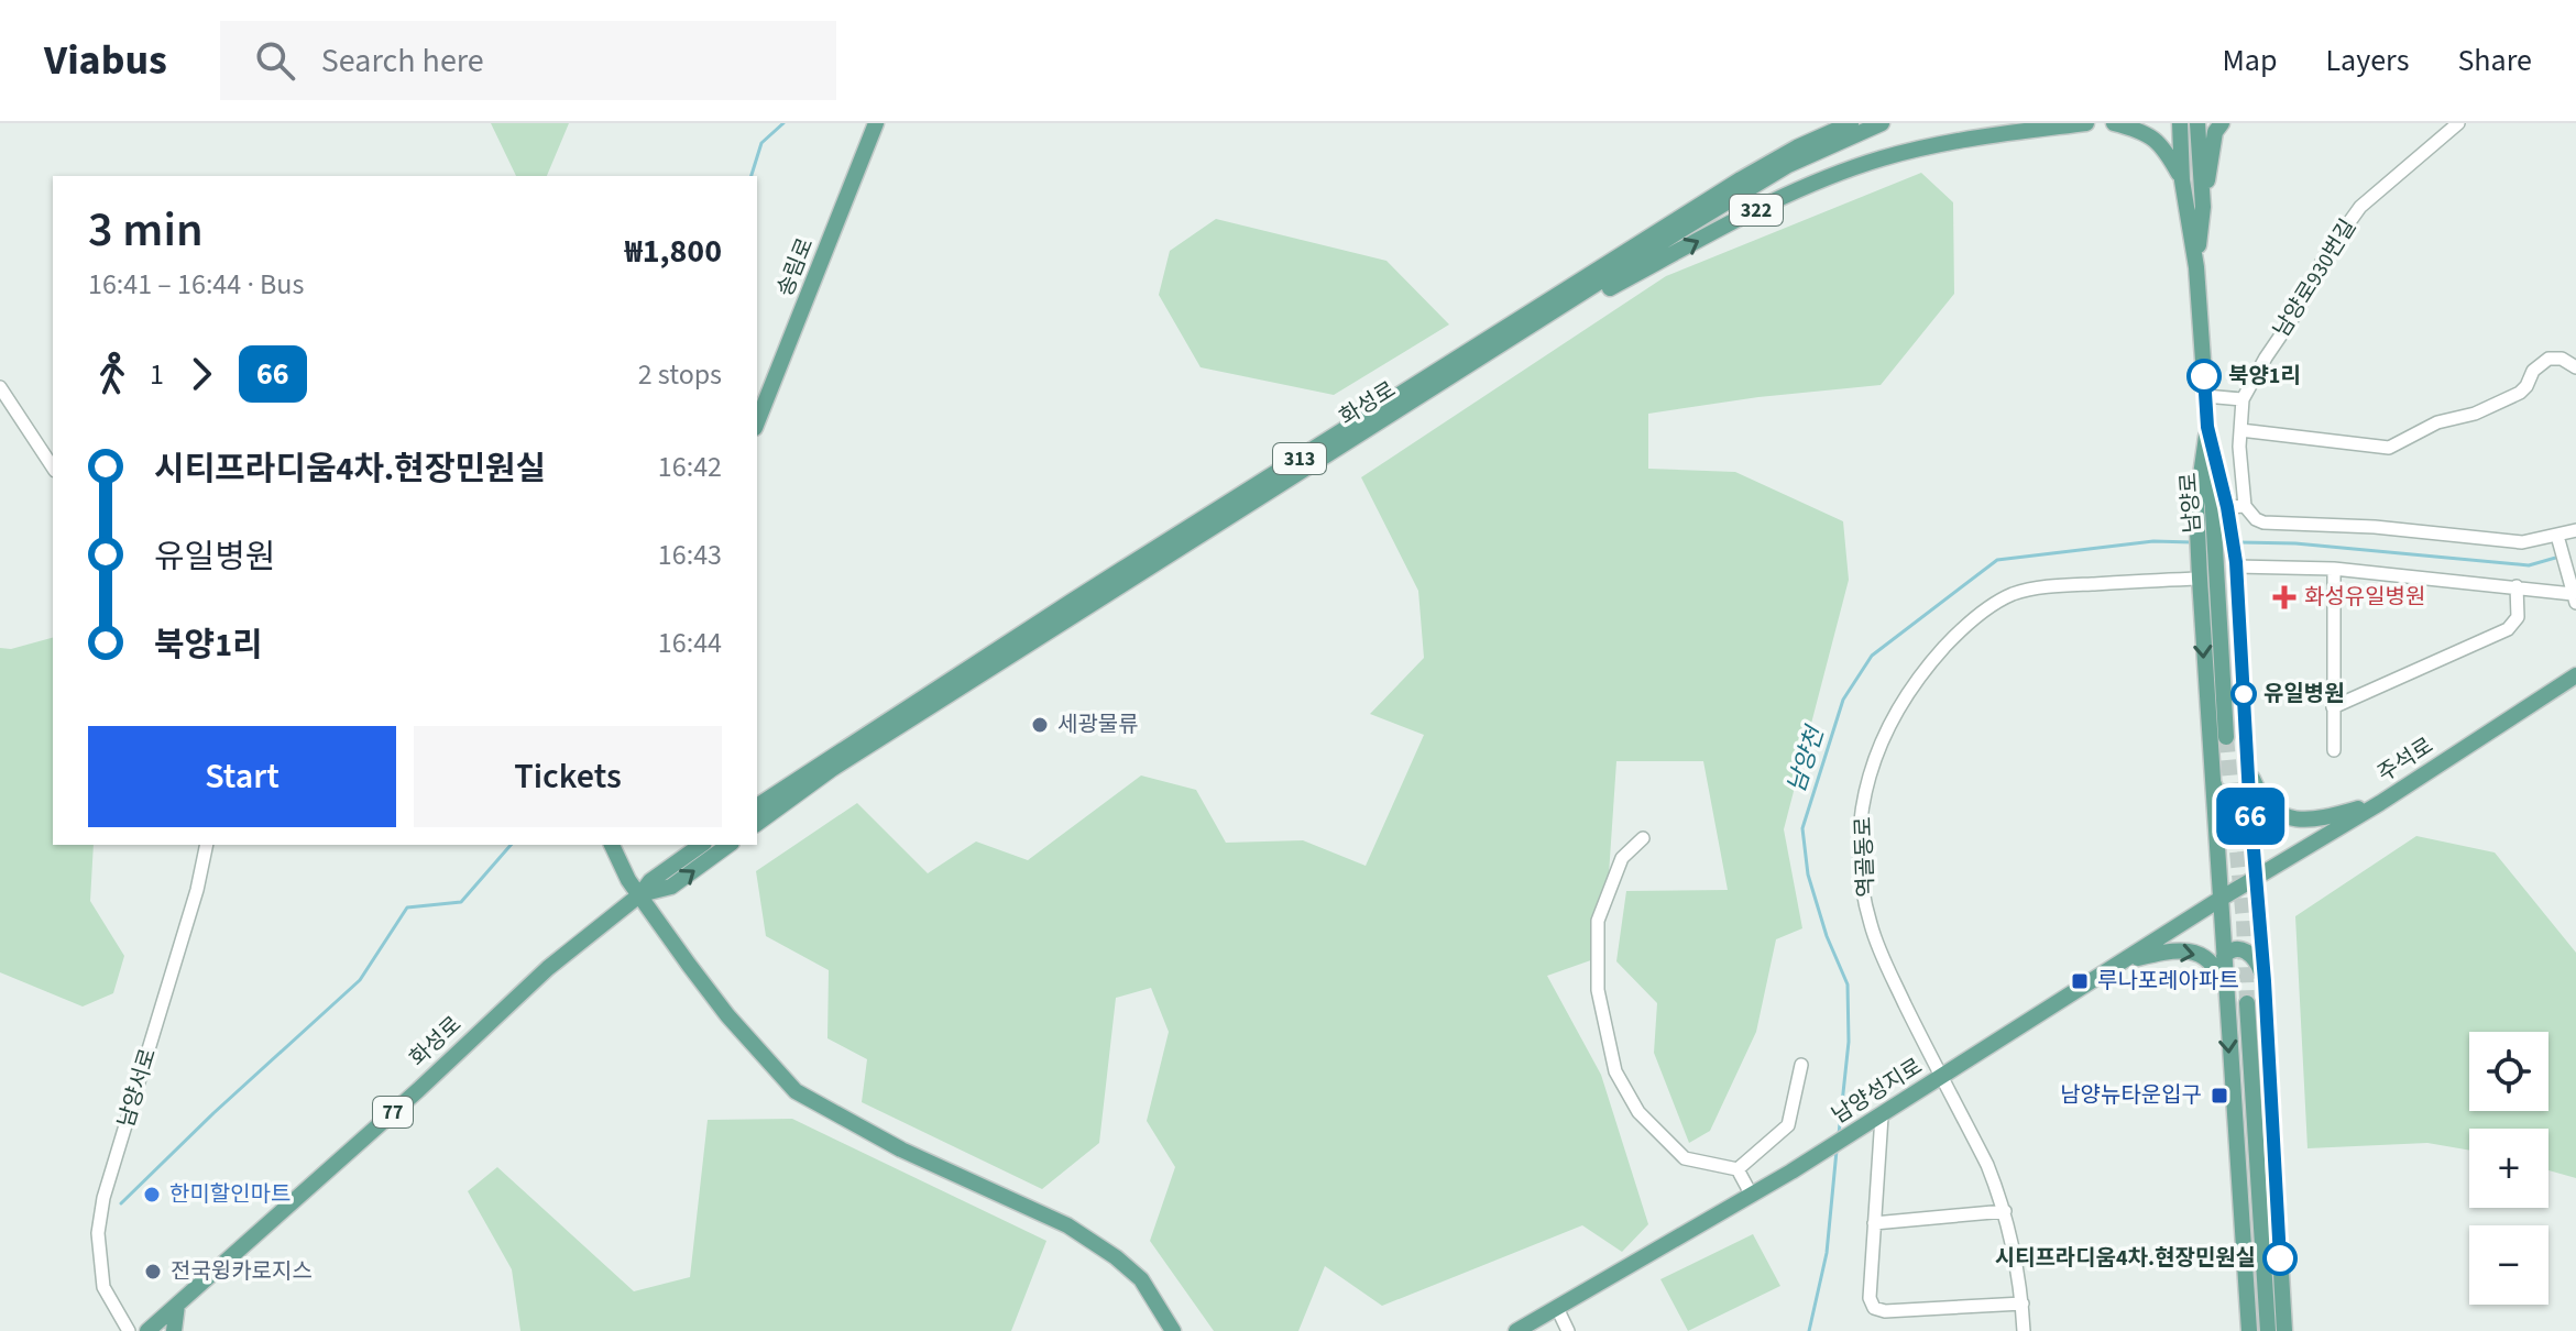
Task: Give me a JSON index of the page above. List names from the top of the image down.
{
  "streets": {
    "main road": [
      "322",
      "송림로",
      "화성로",
      "313",
      "남양로",
      "주석로",
      "남양성지로",
      "77"
    ],
    "street": ["남양로930번길", "역골동로", "남양서로"]
  },
  "crossings": [
    ["322", "화성로"],
    ["주석로", "남양성지로"],
    ["역골동로", "남양성지로"]
  ],
  "water": ["남양천"],
  "places": {
    "other": [
      "북양1리",
      "유일병원",
      "세광물류",
      "한미할인마트",
      "시티프라디움4차.현장민원실",
      "전국윙카로지스"
    ],
    "health": ["화성유일병원"],
    "transit": ["루나포레아파트", "남양뉴타운입구"]
  },
  "lines": ["bus line 66"],
  "page": {
    "header": "Viabus",
    "search": "Search here",
    "nav": ["Map", "Layers", "Share"],
    "on_map": "66",
    "heading": ["3 min", "16:41 – 16:44 · Bus", "₩1,800"],
    "legs": ["1", "66", "2 stops"],
    "list": [
      {
        "name": "시티프라디움4차.현장민원실",
        "value": "16:42"
      },
      {
        "name": "유일병원",
        "value": "16:43"
      },
      {
        "name": "북양1리",
        "value": "16:44"
      }
    ],
    "buttons": ["Start", "Tickets"],
    "map_buttons": ["+", "−"]
  }
}
